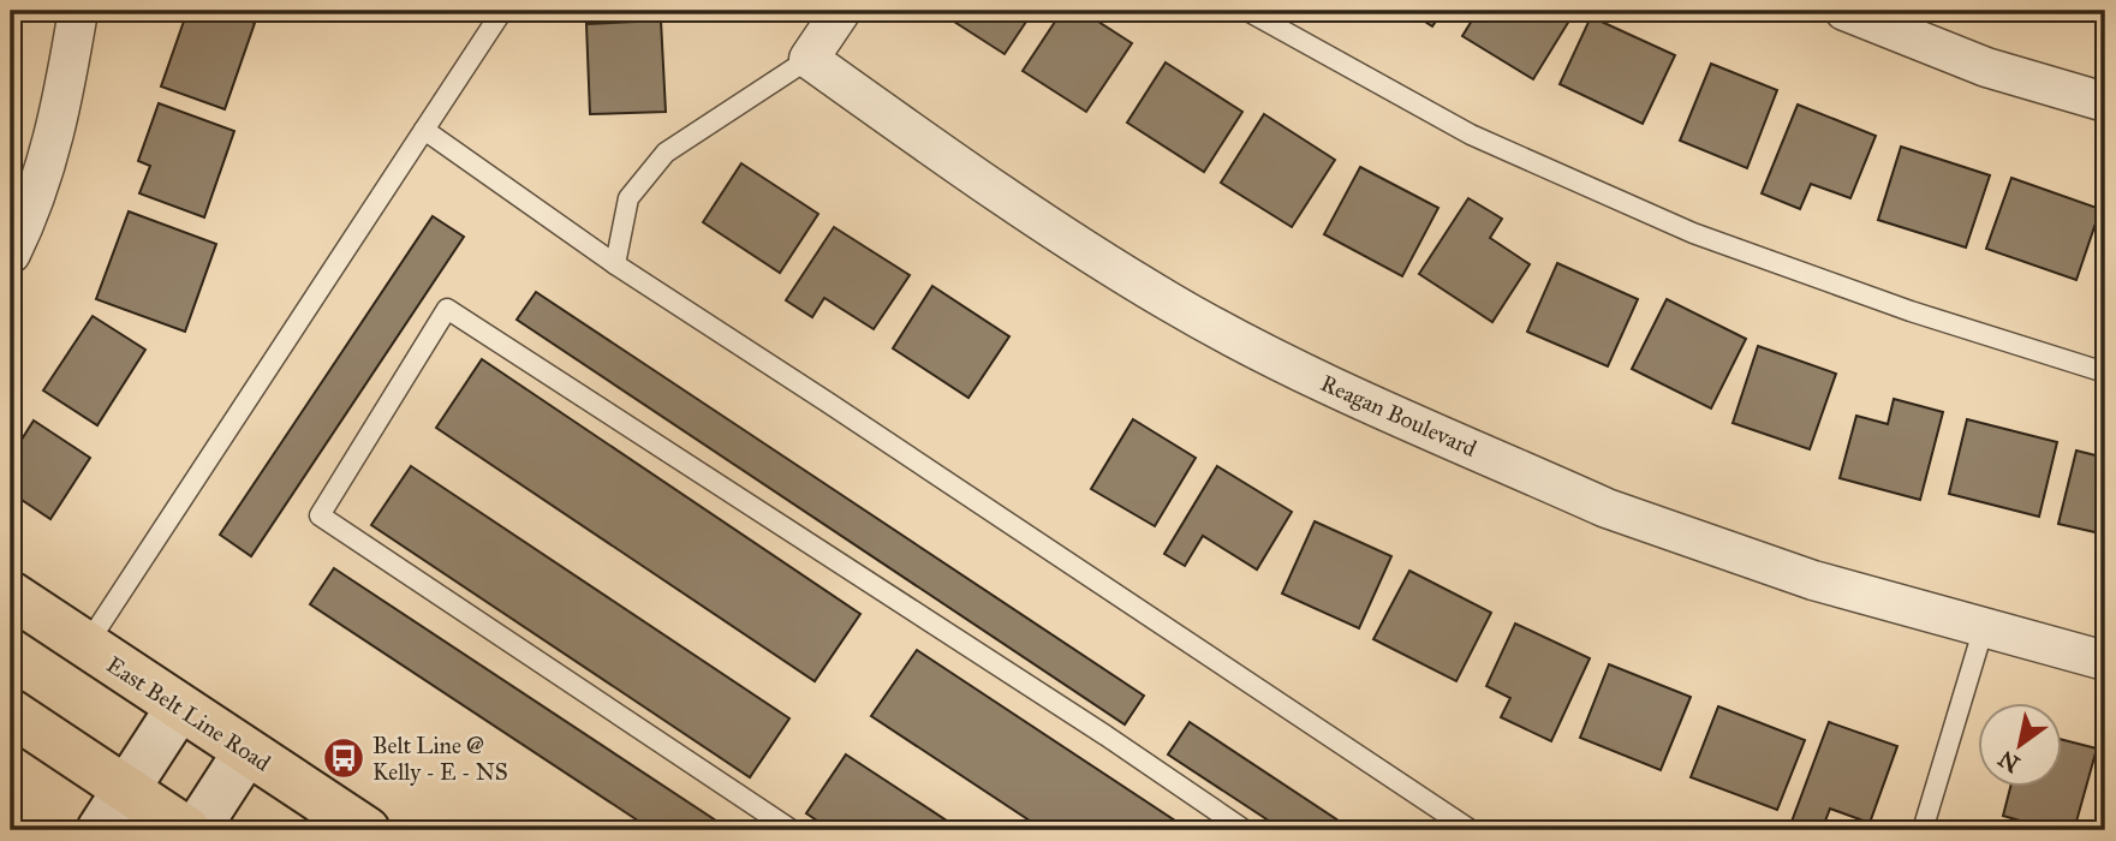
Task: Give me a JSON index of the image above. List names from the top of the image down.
{
  "streets": {
    "main road": ["East Belt Line Road"],
    "street": ["Reagan Boulevard"]
  },
  "places": {
    "bus stop": ["Belt Line @ Kelly - E - NS"]
  },
  "north": "bottom left"
}
